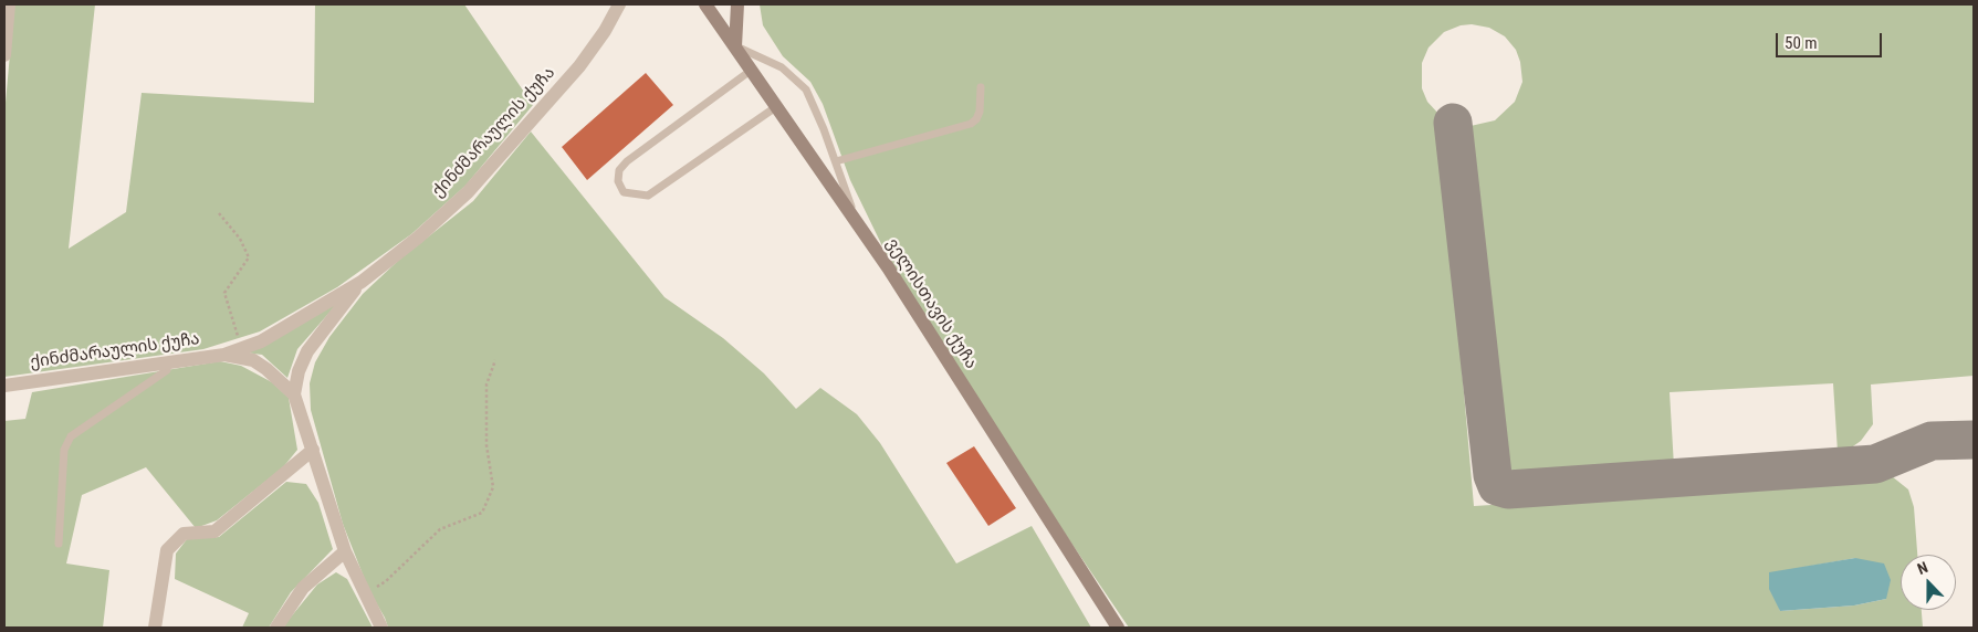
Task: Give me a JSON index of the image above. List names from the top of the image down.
{
  "streets": {
    "street": ["ქინძმარაულის ქუჩა", "ველისთავის ქუჩა"]
  },
  "scale_bar": "50 m",
  "north": "top"
}
